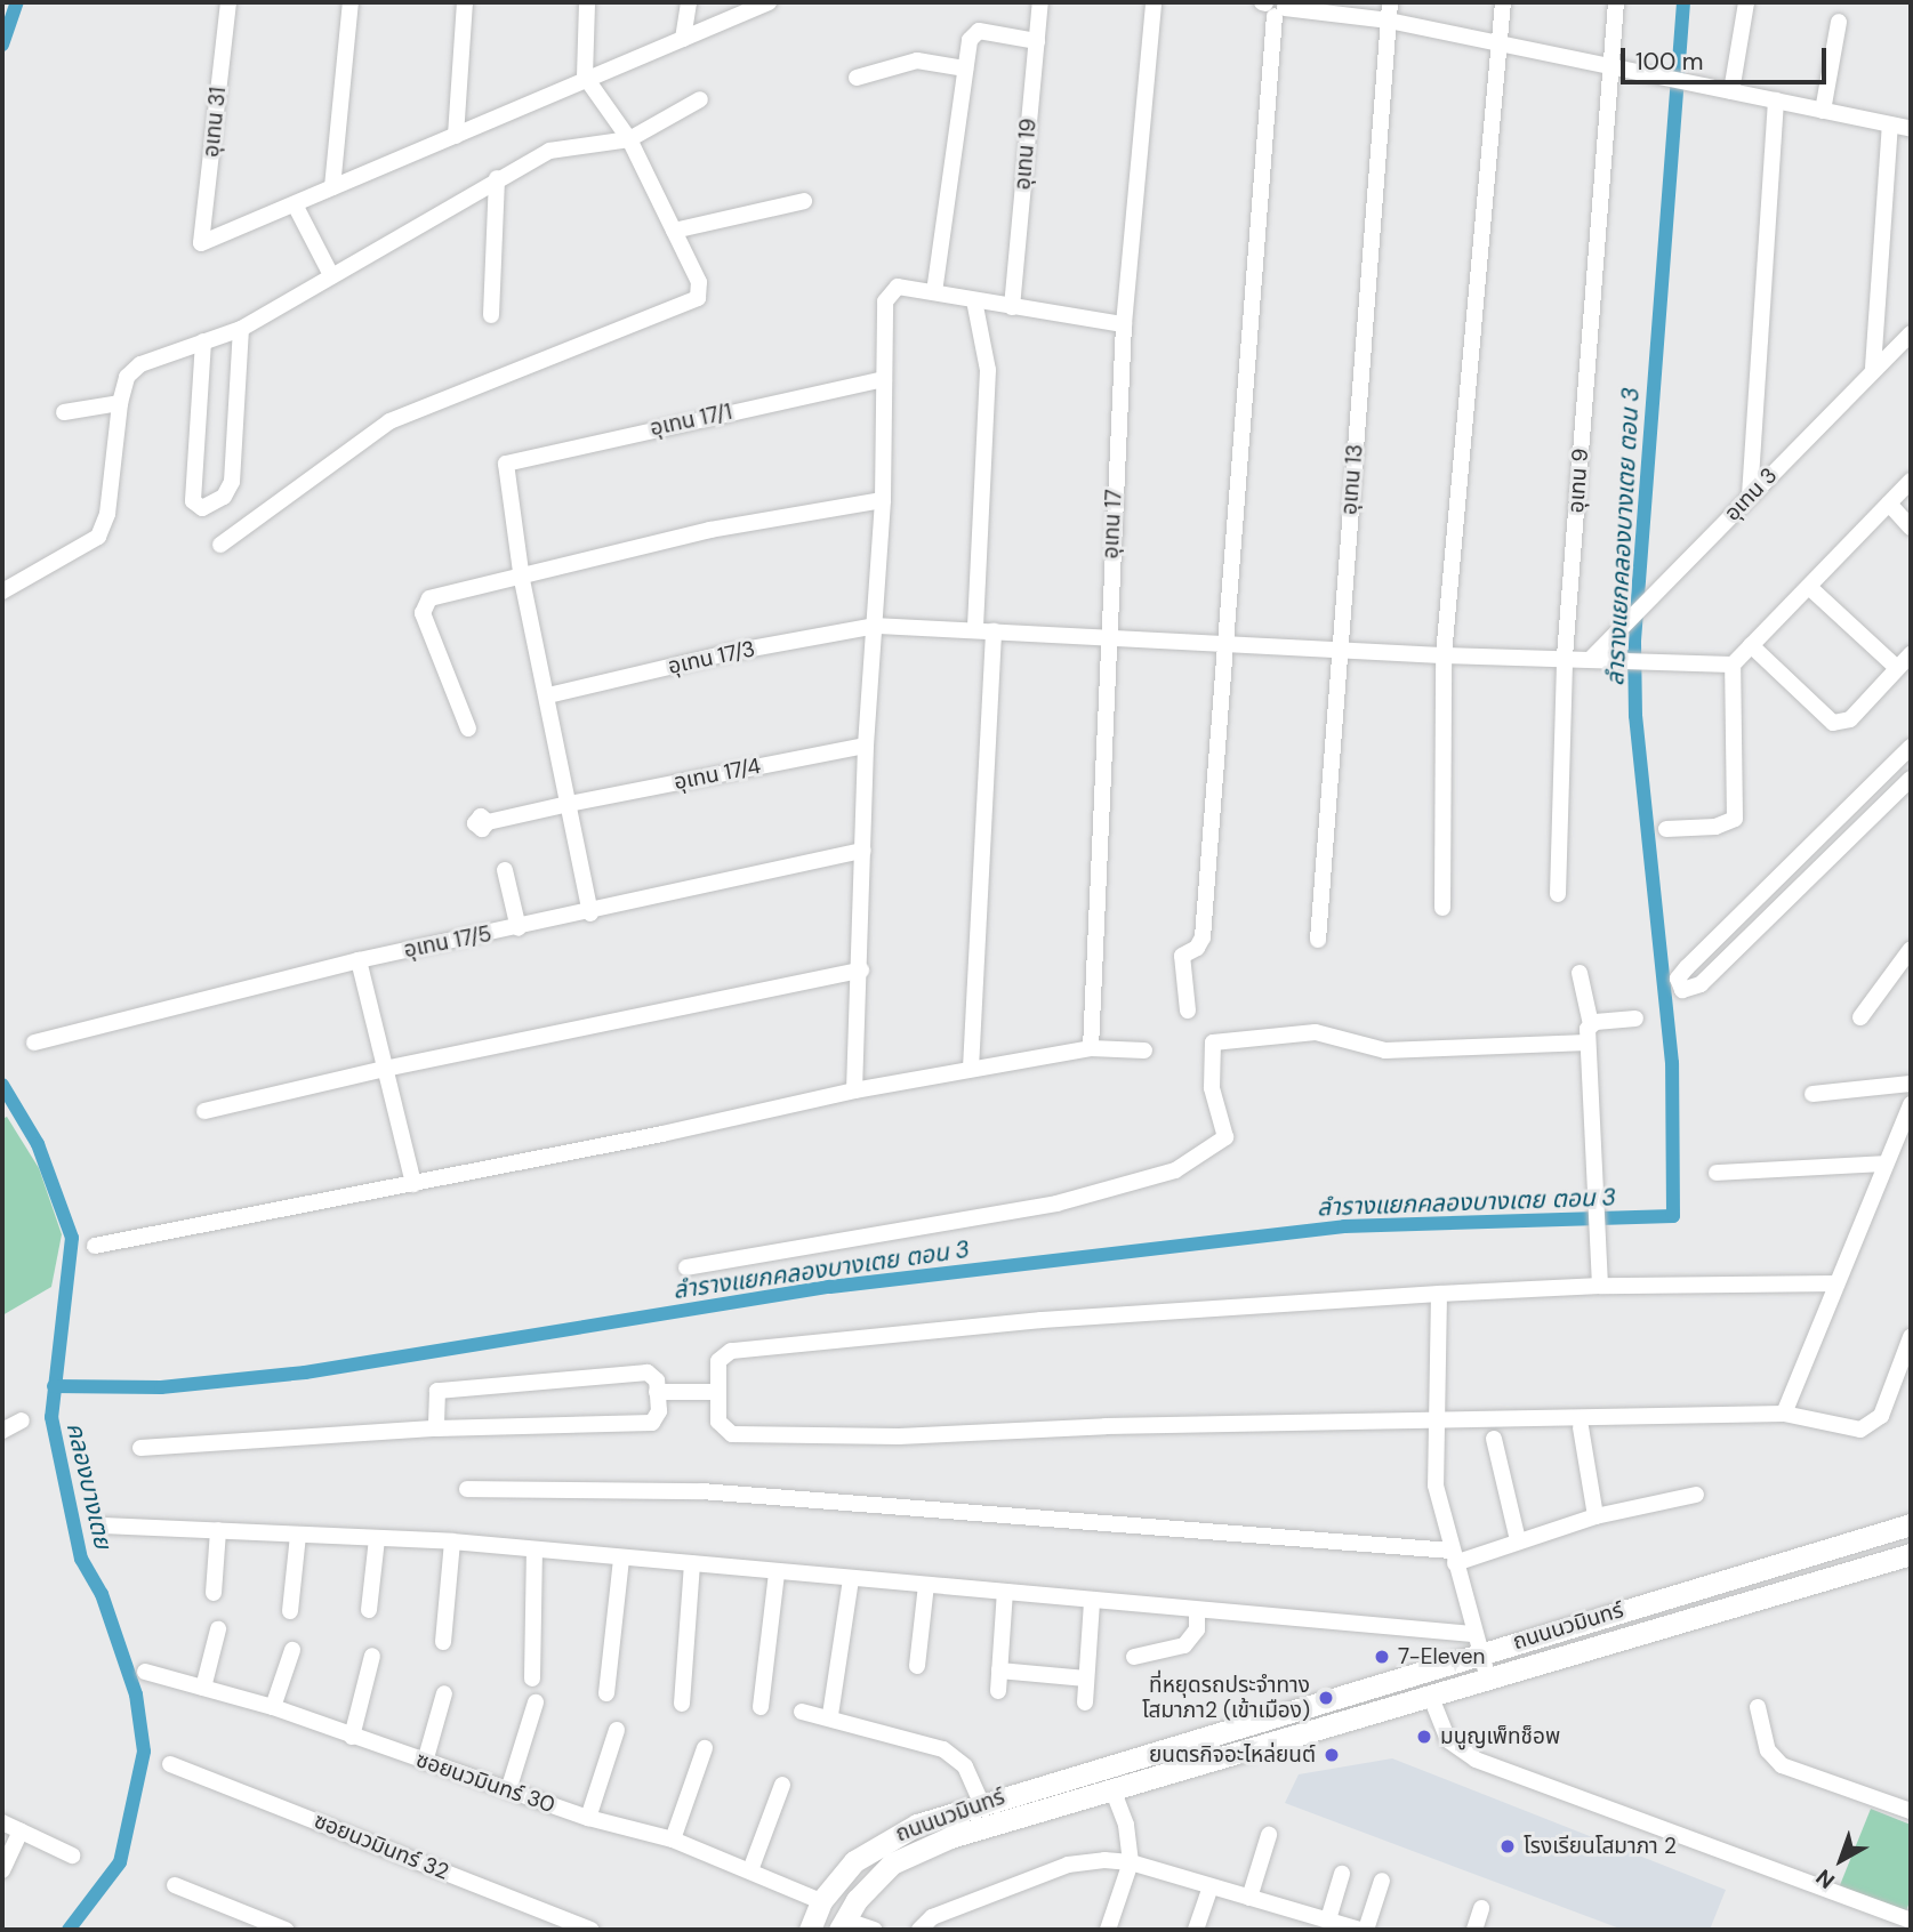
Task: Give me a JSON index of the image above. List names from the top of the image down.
{
  "streets": {
    "main road": ["ถนนนวมินทร์"],
    "street": [
      "อุเทน 31",
      "อุเทน 19",
      "อุเทน 17/1",
      "อุเทน 13",
      "อุเทน 9",
      "อุเทน 3",
      "อุเทน 17",
      "อุเทน 17/3",
      "อุเทน 17/4",
      "อุเทน 17/5",
      "ซอยนวมินทร์ 30",
      "ซอยนวมินทร์ 32"
    ]
  },
  "crossings": [
    ["อุเทน 13", "อุเทน 17/3"],
    ["อุเทน 9", "อุเทน 17/3"],
    ["อุเทน 3", "อุเทน 17/3"],
    ["อุเทน 17", "อุเทน 17/3"],
    ["ถนนนวมินทร์", "ซอยนวมินทร์ 30"]
  ],
  "water": ["ลำรางแยกคลองบางเตย ตอน 3", "คลองบางเตย"],
  "places": [
    "7-Eleven",
    "ที่หยุดรถประจำทาง โสมาภา2 (เข้าเมือง)",
    "มนูญเพ็ทช็อพ",
    "ยนตรกิจอะไหล่ยนต์",
    "โรงเรียนโสมาภา 2"
  ],
  "scale_bar": "100 m",
  "north": "bottom left"
}
